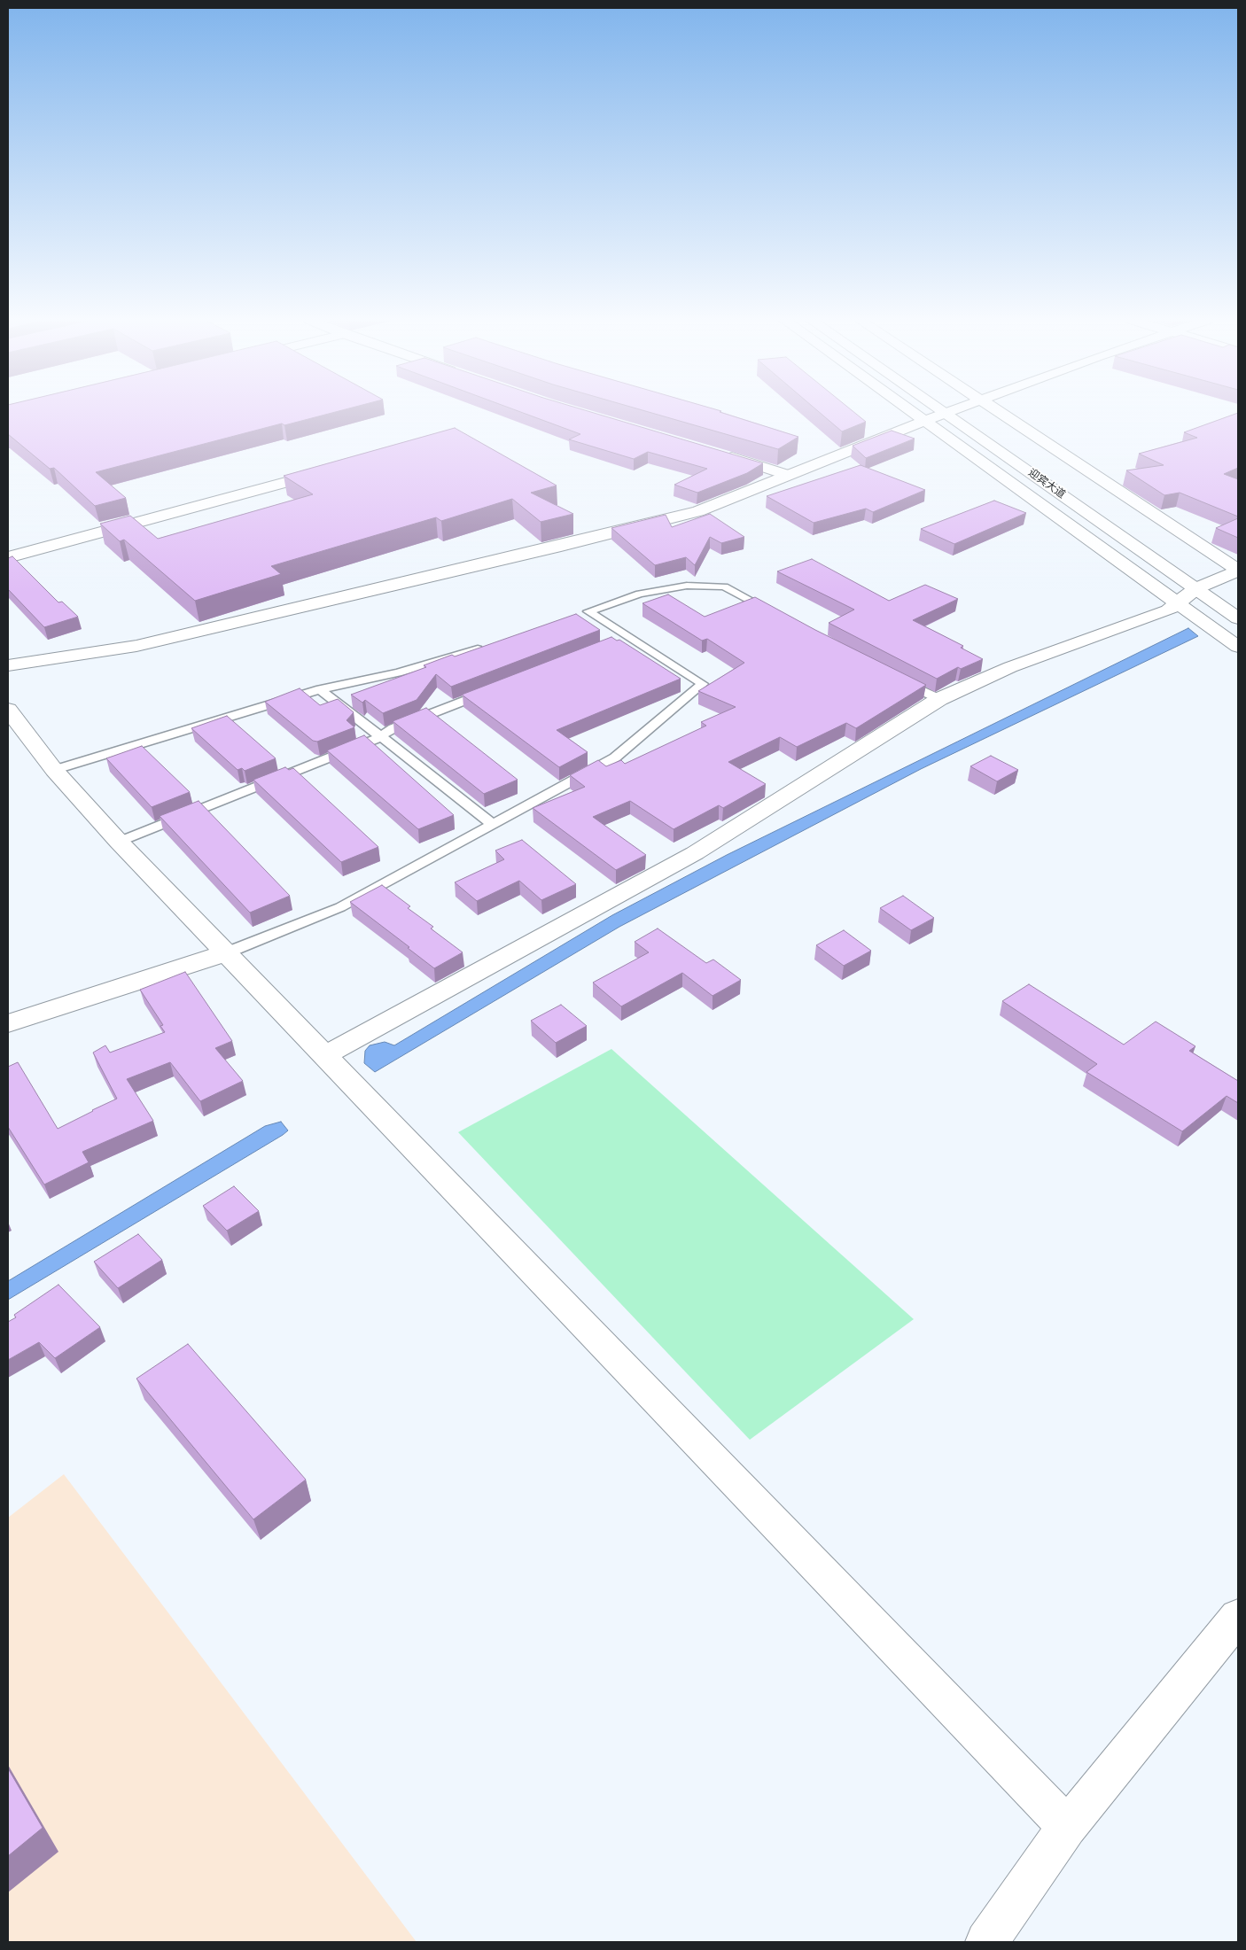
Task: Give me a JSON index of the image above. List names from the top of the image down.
{
  "streets": {
    "street": ["迎宾大道"]
  }
}
